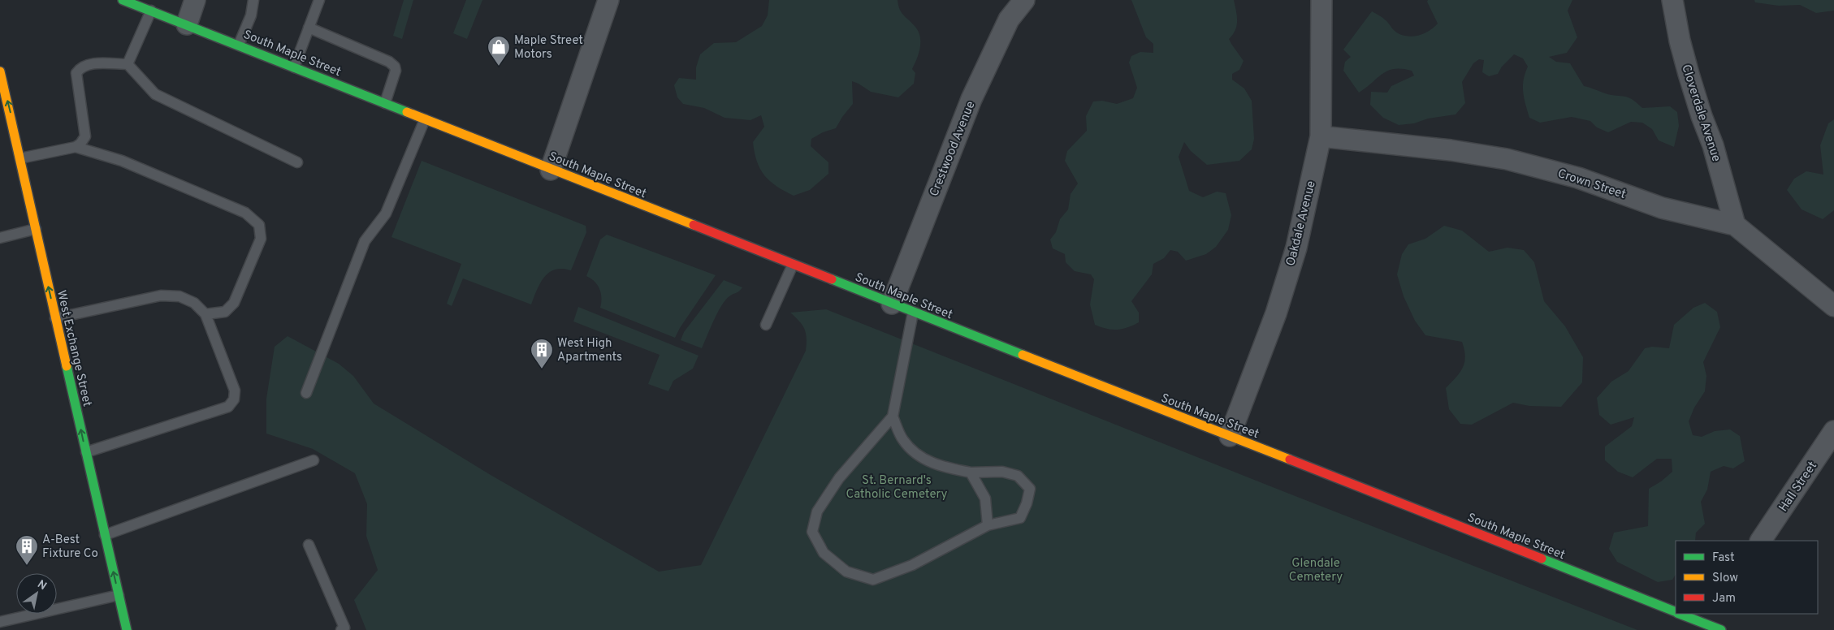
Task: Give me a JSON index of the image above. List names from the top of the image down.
{
  "streets": {
    "main road": ["South Maple Street", "West Exchange Street"],
    "street": [
      "Cloverdale Avenue",
      "Crestwood Avenue",
      "Crown Street",
      "Oakdale Avenue",
      "Hall Street"
    ]
  },
  "crossings": [
    ["South Maple Street", "Crestwood Avenue"],
    ["South Maple Street", "Oakdale Avenue"],
    ["Cloverdale Avenue", "Crown Street"],
    ["Crown Street", "Oakdale Avenue"]
  ],
  "one_way": ["West Exchange Street"],
  "parks": ["St. Bernard's Catholic Cemetery", "Glendale Cemetery"],
  "places": {
    "shop": ["Maple Street Motors"],
    "building": ["West High Apartments", "A-Best Fixture Co"]
  },
  "legend": ["Fast", "Slow", "Jam"],
  "north": "top right"
}
